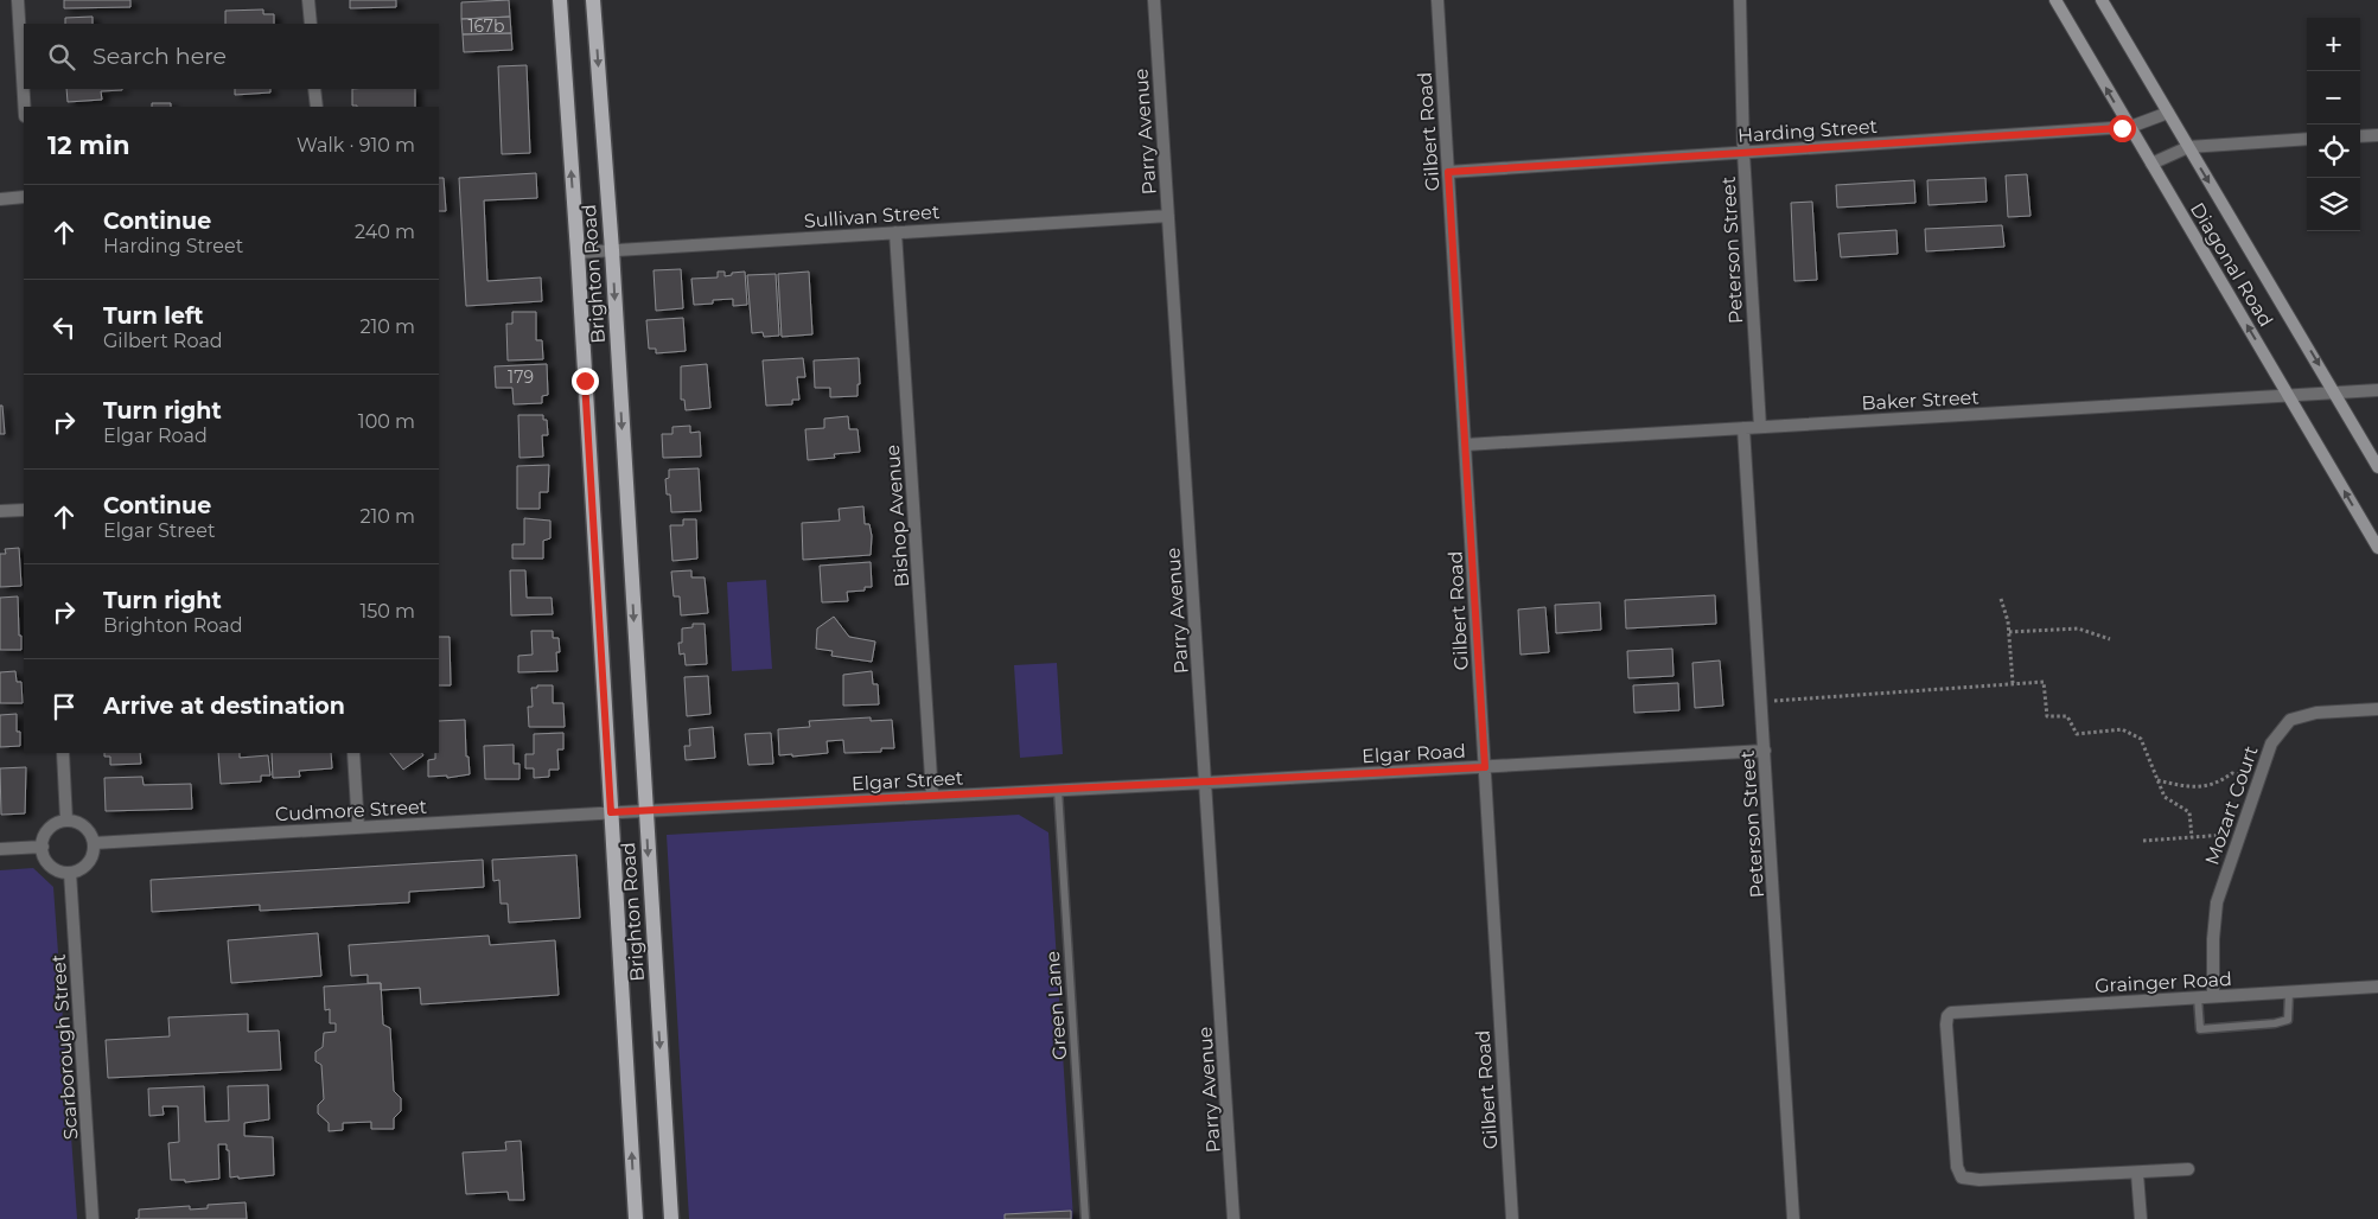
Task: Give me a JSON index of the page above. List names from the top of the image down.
{
  "streets": {
    "main road": ["Diagonal Road", "Brighton Road"],
    "street": [
      "Harding Street",
      "Parry Avenue",
      "Gilbert Road",
      "Sullivan Street",
      "Peterson Street",
      "Baker Street",
      "Bishop Avenue",
      "Elgar Road",
      "Elgar Street",
      "Mozart Court",
      "Cudmore Street",
      "Grainger Road",
      "Scarborough Street"
    ],
    "lane": ["Green Lane"]
  },
  "crossings": [
    ["Harding Street", "Gilbert Road"],
    ["Harding Street", "Peterson Street"],
    ["Harding Street", "Diagonal Road"],
    ["Parry Avenue", "Sullivan Street"],
    ["Parry Avenue", "Elgar Road"],
    ["Parry Avenue", "Elgar Street"],
    ["Gilbert Road", "Baker Street"],
    ["Gilbert Road", "Elgar Road"],
    ["Sullivan Street", "Brighton Road"],
    ["Sullivan Street", "Bishop Avenue"],
    ["Peterson Street", "Baker Street"],
    ["Peterson Street", "Elgar Road"],
    ["Diagonal Road", "Baker Street"],
    ["Brighton Road", "Elgar Street"],
    ["Brighton Road", "Cudmore Street"],
    ["Bishop Avenue", "Elgar Street"],
    ["Elgar Road", "Elgar Street"],
    ["Elgar Street", "Cudmore Street"],
    ["Elgar Street", "Green Lane"],
    ["Mozart Court", "Grainger Road"],
    ["Cudmore Street", "Scarborough Street"]
  ],
  "house_numbers": ["167b", "179"],
  "page": {
    "map_buttons": ["+", "−"],
    "search": "Search here",
    "heading": ["12 min", "Walk · 910 m"],
    "list": [
      ["Continue", "Harding Street", "240 m"],
      ["Turn left", "Gilbert Road", "210 m"],
      ["Turn right", "Elgar Road", "100 m"],
      ["Continue", "Elgar Street", "210 m"],
      ["Turn right", "Brighton Road", "150 m"],
      "Arrive at destination"
    ]
  }
}
